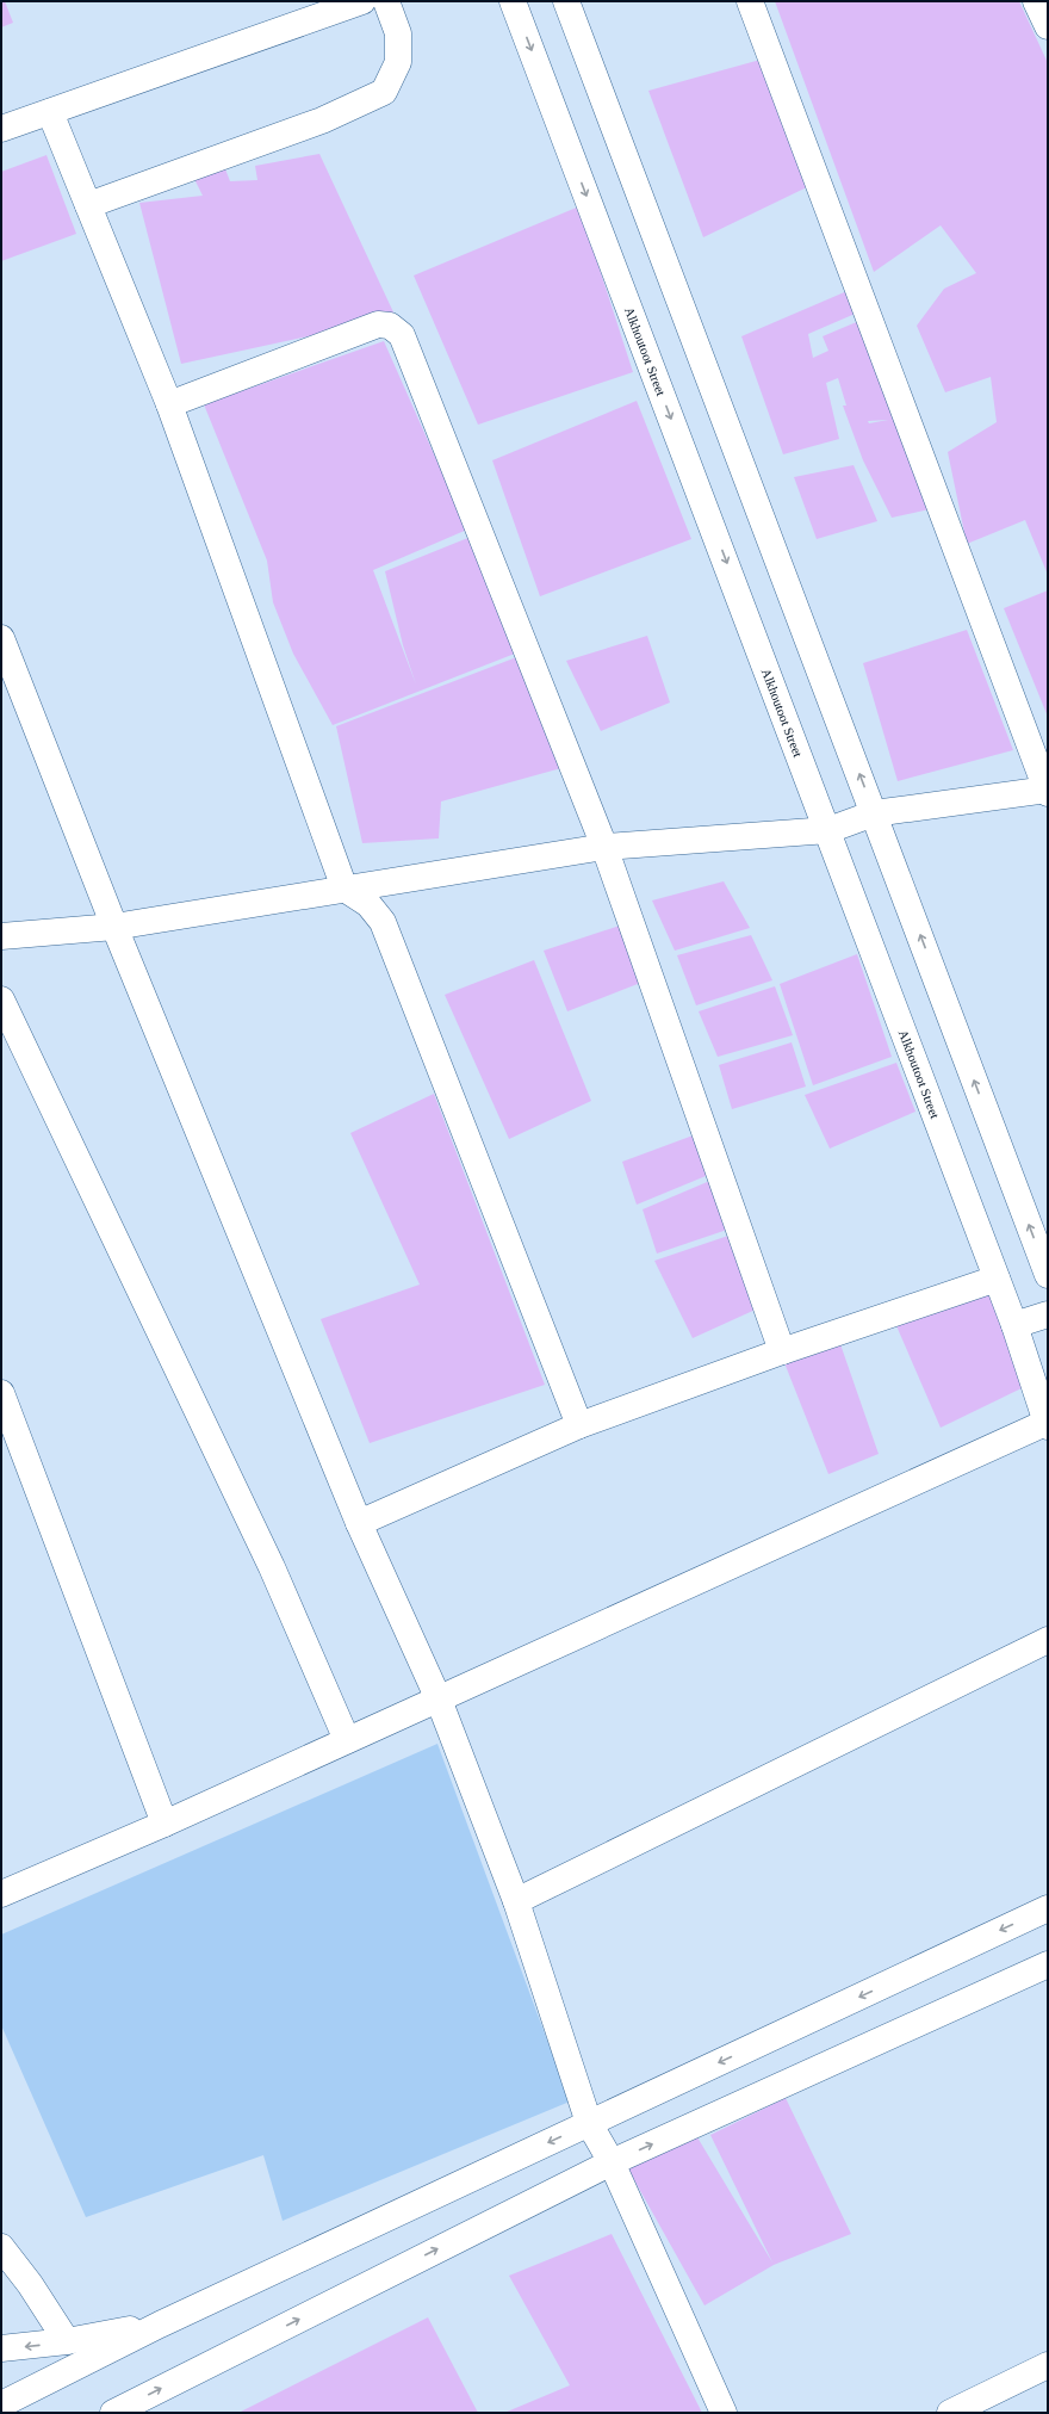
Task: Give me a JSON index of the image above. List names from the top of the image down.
{
  "streets": {
    "street": ["Alkhoutoot Street"]
  }
}
